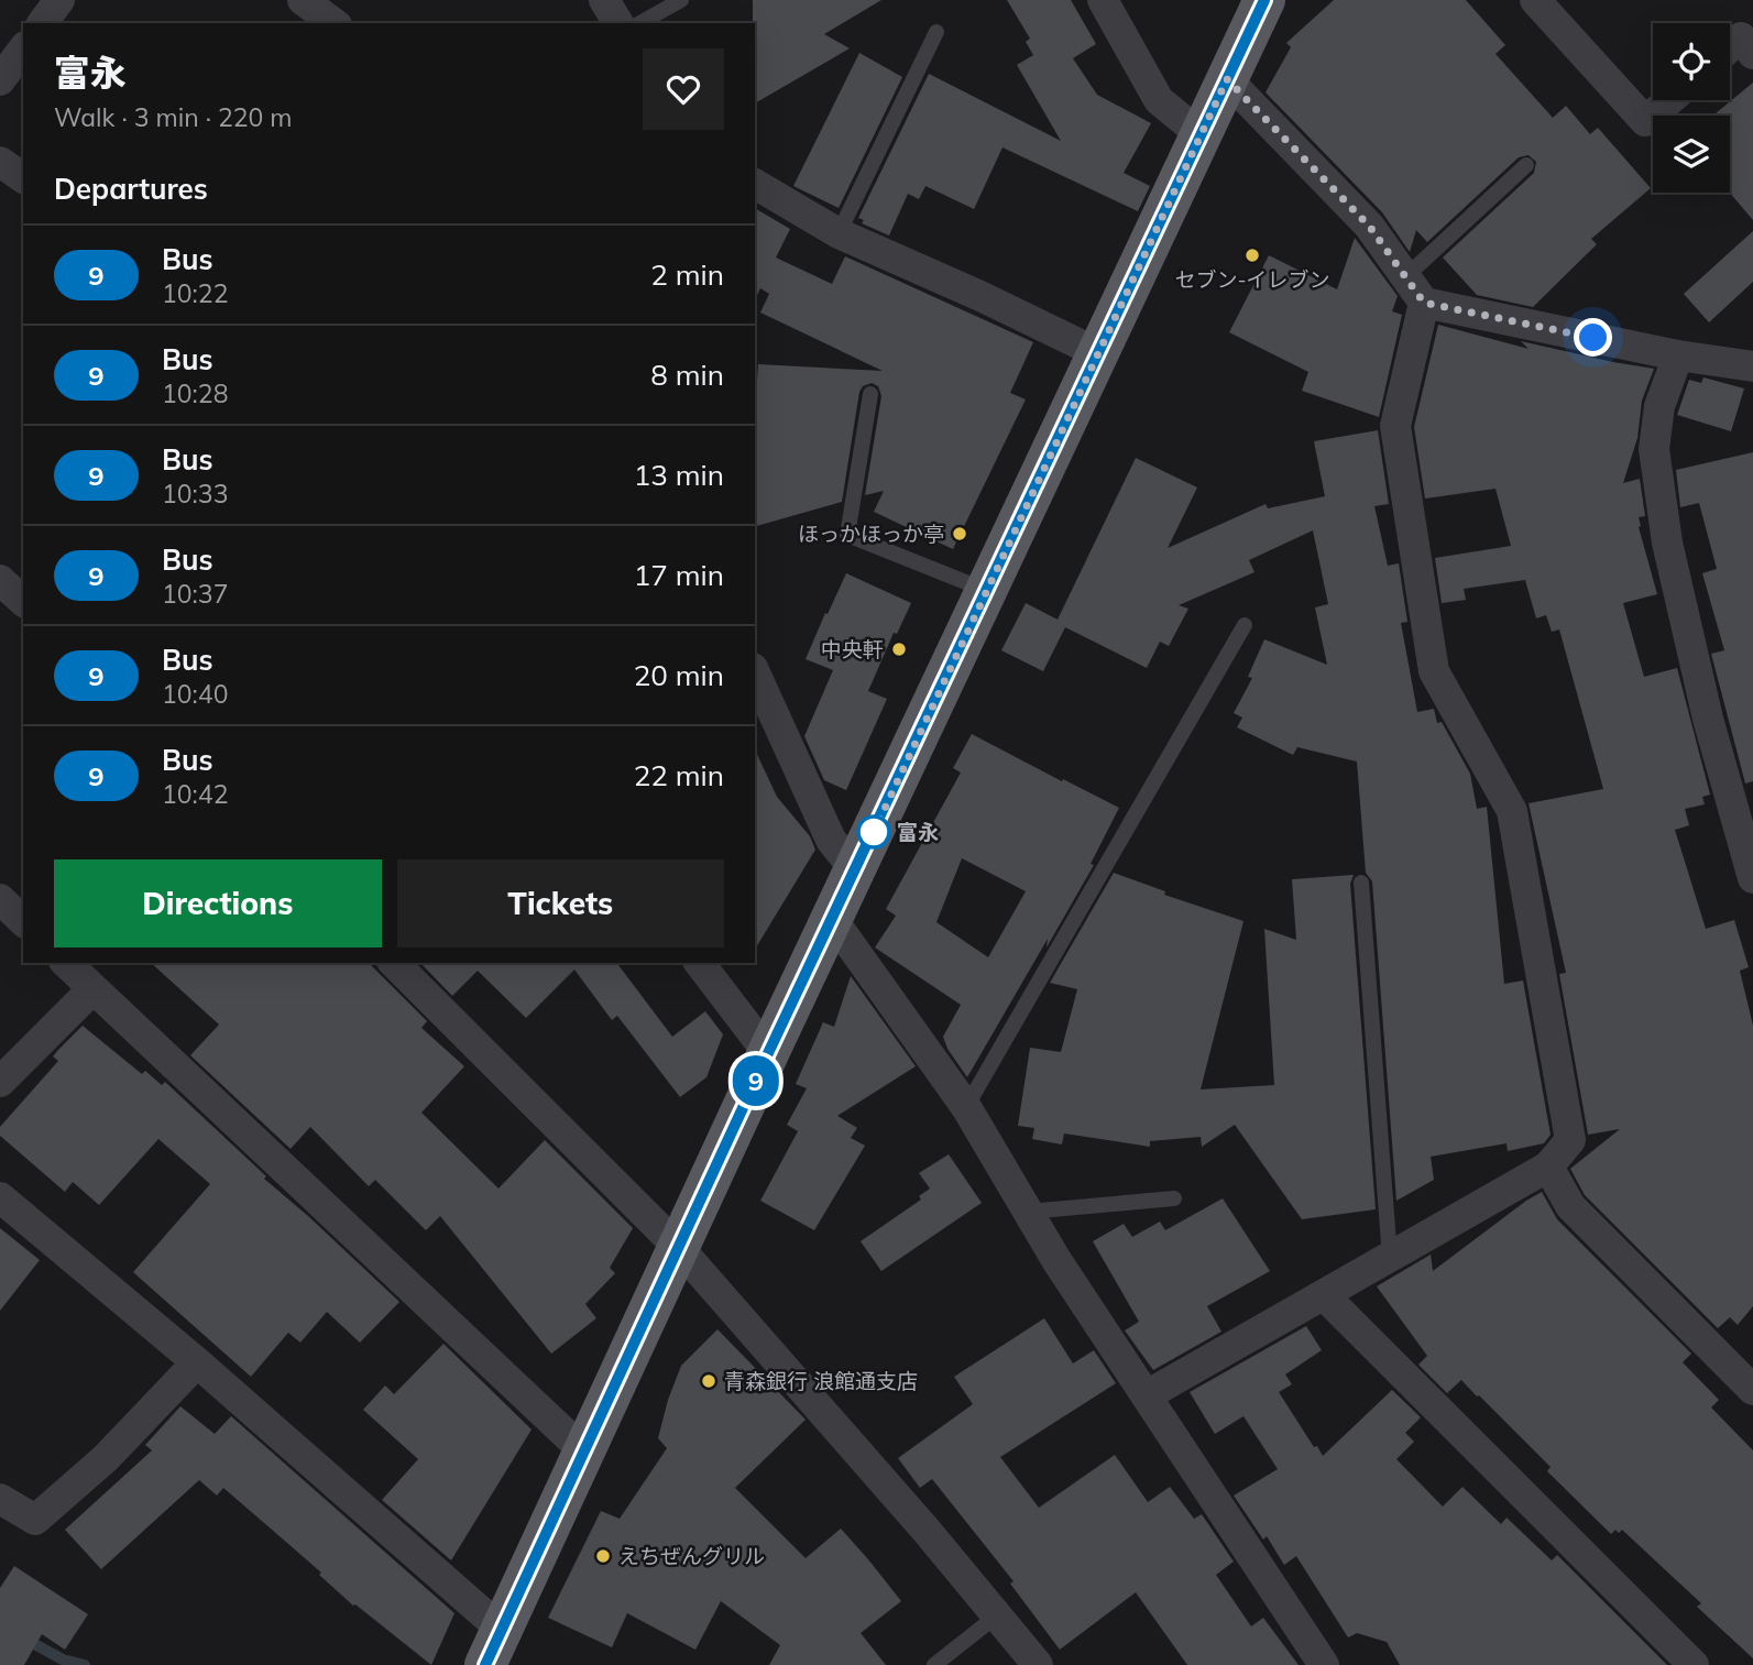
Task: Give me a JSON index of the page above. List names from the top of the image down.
{
  "places": [
    "セブン-イレブン",
    "ほっかほっか亭",
    "中央軒",
    "富永",
    "青森銀行 浪館通支店",
    "えちぜんグリル"
  ],
  "lines": ["bus line 9"],
  "page": {
    "on_map": "9",
    "heading": [
      ["富永", "Walk · 3 min · 220 m"],
      "Departures"
    ],
    "list": [
      {
        "mark": "9",
        "name": "Bus",
        "note": "10:22",
        "value": "2 min"
      },
      {
        "mark": "9",
        "name": "Bus",
        "note": "10:28",
        "value": "8 min"
      },
      {
        "mark": "9",
        "name": "Bus",
        "note": "10:33",
        "value": "13 min"
      },
      {
        "mark": "9",
        "name": "Bus",
        "note": "10:37",
        "value": "17 min"
      },
      {
        "mark": "9",
        "name": "Bus",
        "note": "10:40",
        "value": "20 min"
      },
      {
        "mark": "9",
        "name": "Bus",
        "note": "10:42",
        "value": "22 min"
      }
    ],
    "buttons": ["Directions", "Tickets"]
  }
}
